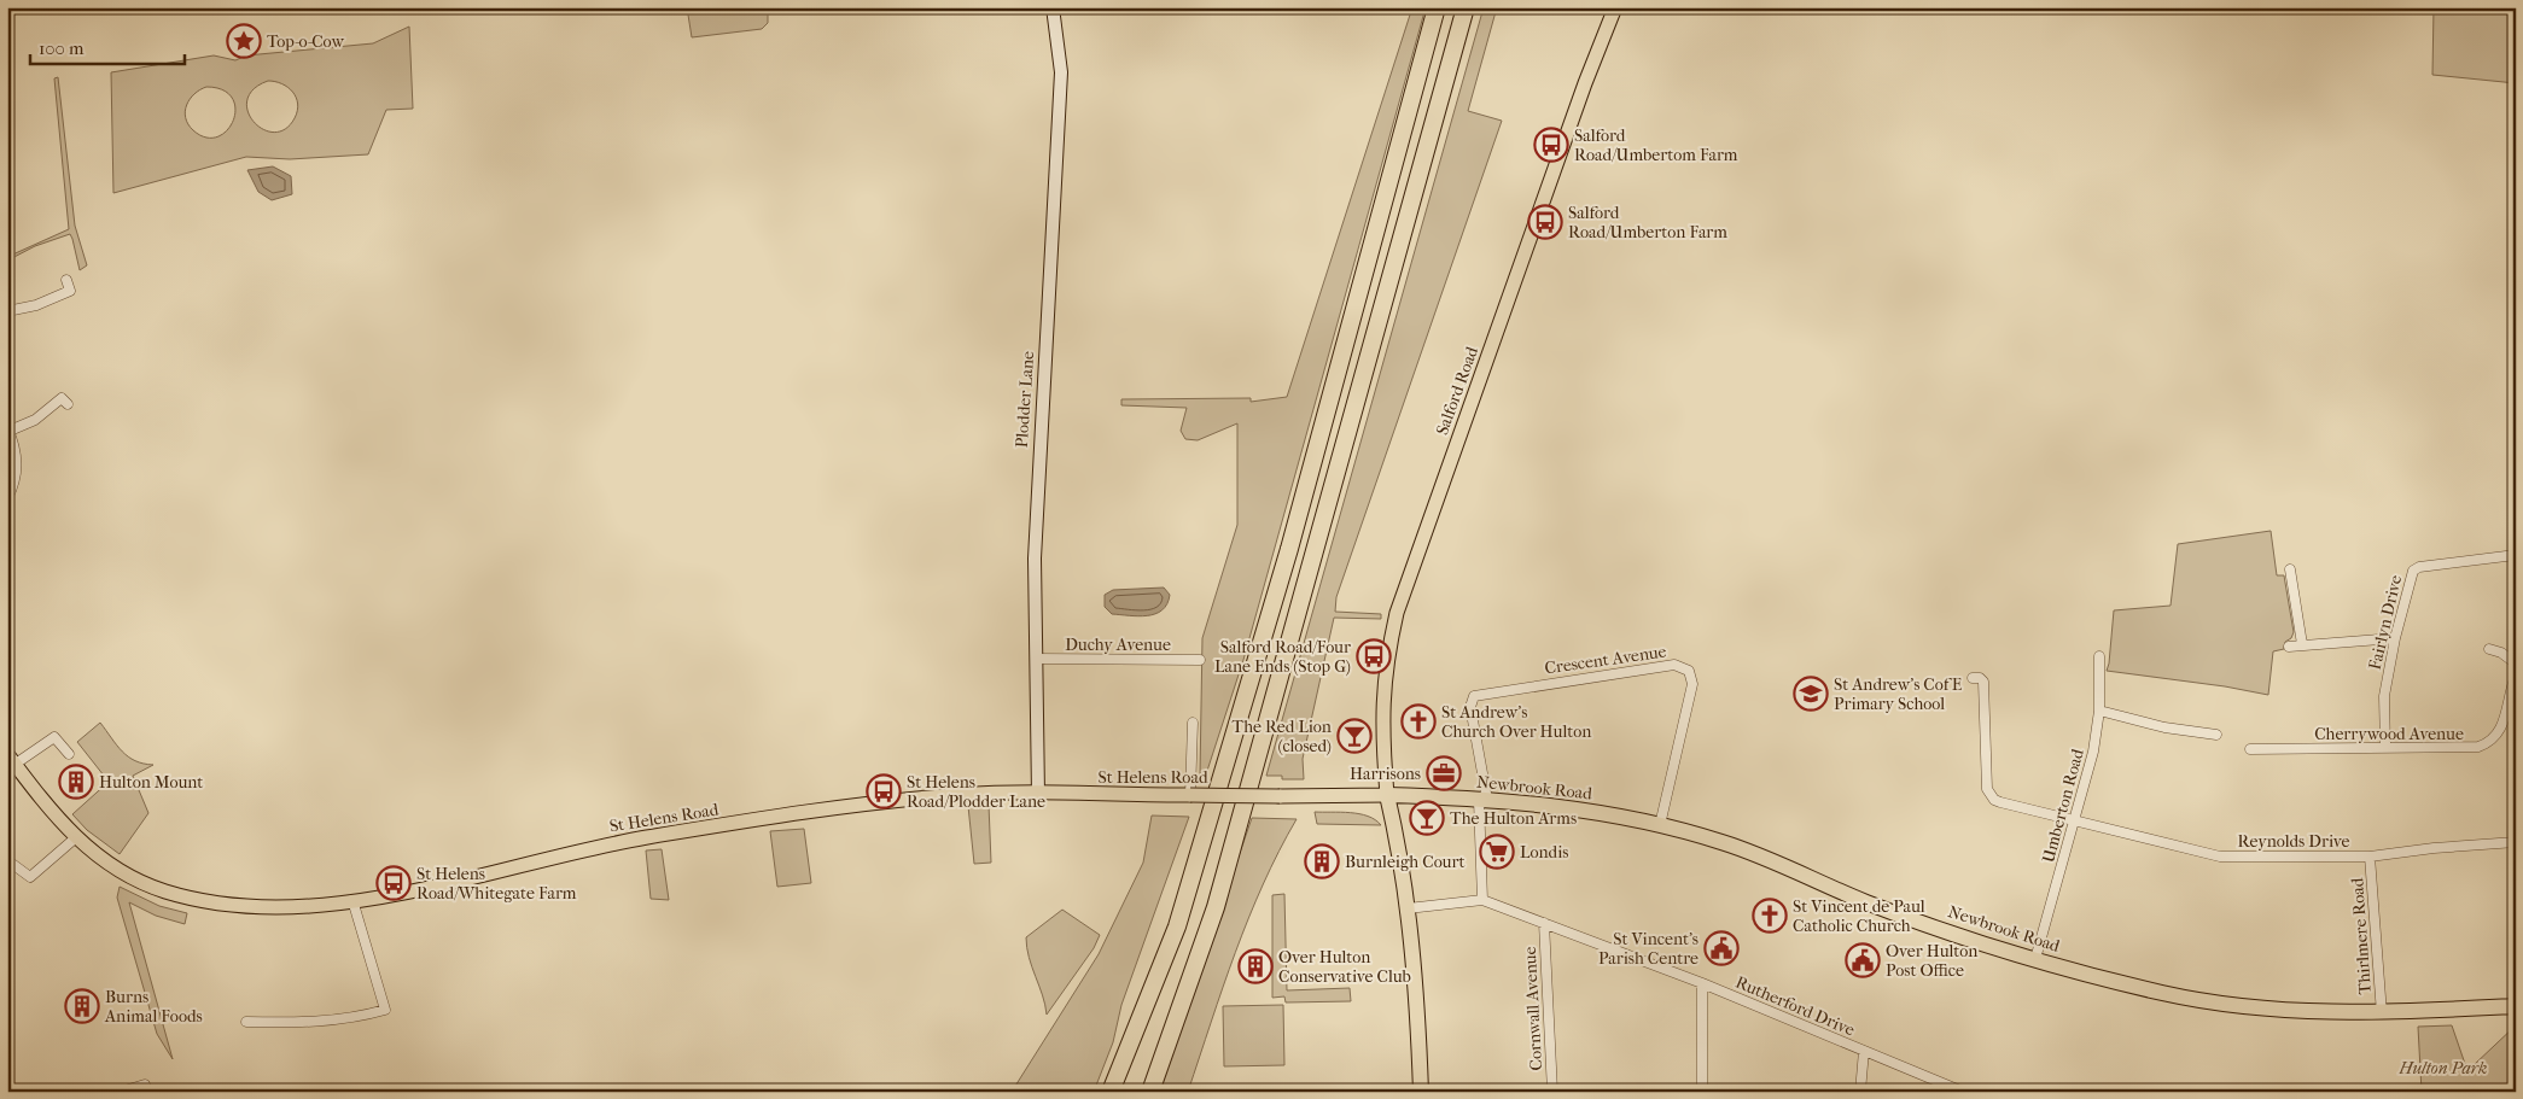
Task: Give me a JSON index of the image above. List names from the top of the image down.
{
  "streets": {
    "highway": ["Newbrook Road"],
    "main road": ["Salford Road", "Plodder Lane", "St Helens Road"],
    "street": [
      "Fairlyn Drive",
      "Duchy Avenue",
      "Crescent Avenue",
      "Cherrywood Avenue",
      "Umberton Road",
      "Reynolds Drive",
      "Thirlmere Road",
      "Rutherford Drive",
      "Cornwall Avenue"
    ]
  },
  "crossings": [
    ["Salford Road", "St Helens Road"],
    ["Salford Road", "Newbrook Road"],
    ["Plodder Lane", "Duchy Avenue"],
    ["Plodder Lane", "St Helens Road"],
    ["Fairlyn Drive", "Cherrywood Avenue"],
    ["Crescent Avenue", "Newbrook Road"],
    ["St Helens Road", "Newbrook Road"],
    ["Newbrook Road", "Umberton Road"],
    ["Newbrook Road", "Thirlmere Road"],
    ["Umberton Road", "Reynolds Drive"],
    ["Reynolds Drive", "Thirlmere Road"],
    ["Rutherford Drive", "Cornwall Avenue"]
  ],
  "parks": ["Hulton Park"],
  "places": {
    "place": ["Top-o-Cow"],
    "bus stop": [
      "Salford Road/Umbertom Farm",
      "Salford Road/Umberton Farm",
      "Salford Road/Four Lane Ends (Stop G)",
      "St Helens Road/Plodder Lane",
      "St Helens Road/Whitegate Farm"
    ],
    "school or university": ["St Andrew's CofE Primary School"],
    "church": ["St Andrew's Church Over Hulton", "St Vincent de Paul Catholic Church"],
    "bar": ["The Red Lion (closed)", "The Hulton Arms"],
    "office": ["Harrisons"],
    "building": [
      "Hulton Mount",
      "Burnleigh Court",
      "Over Hulton Conservative Club",
      "Burns Animal Foods"
    ],
    "supermarket": ["Londis"],
    "public building": ["St Vincent's Parish Centre", "Over Hulton Post Office"]
  },
  "scale_bar": "100 m"
}
